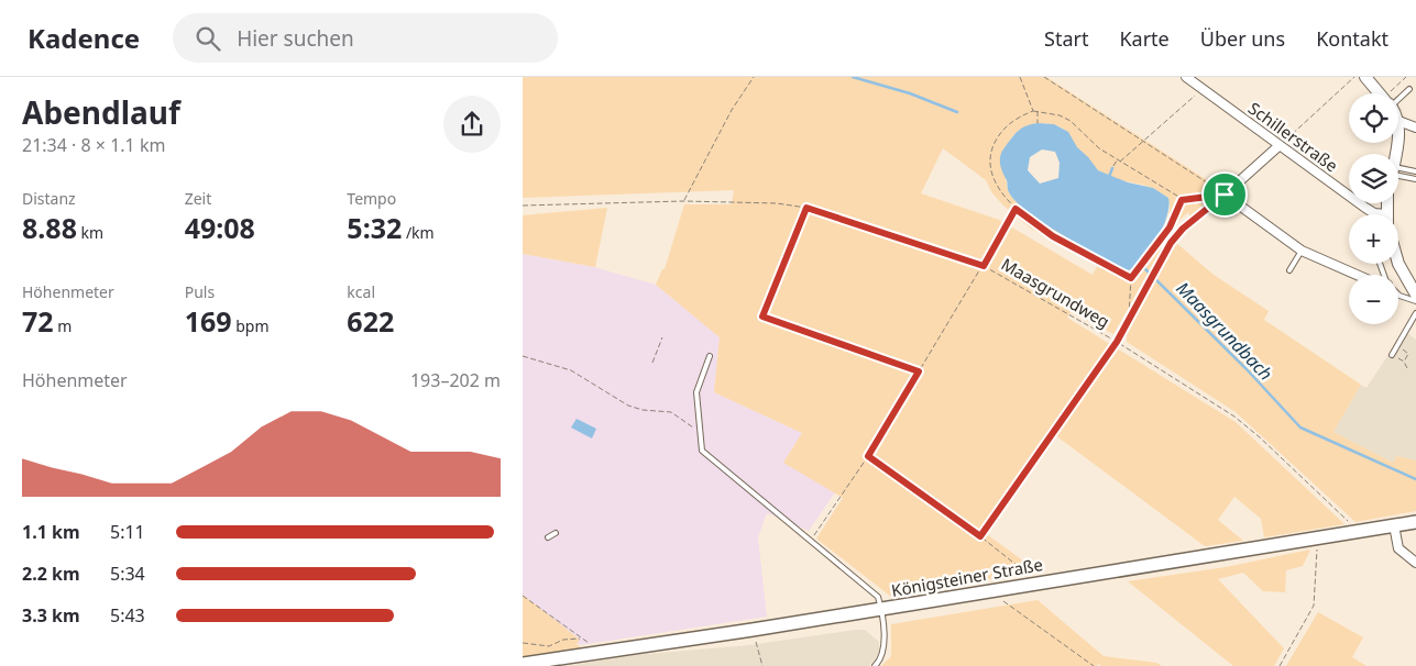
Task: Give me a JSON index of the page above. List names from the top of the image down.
{
  "streets": {
    "main road": ["Königsteiner Straße"],
    "street": ["Schillerstraße"],
    "path": ["Maasgrundweg"]
  },
  "crossings": [
    ["Maasgrundweg", "Königsteiner Straße"]
  ],
  "water": ["Maasgrundbach"],
  "page": {
    "header": "Kadence",
    "search": "Hier suchen",
    "nav": [
      "Start",
      "Karte",
      "Über uns",
      "Kontakt"
    ],
    "heading": ["Abendlauf", "21:34 · 8 × 1.1 km"],
    "map_buttons": ["+", "−"],
    "stats": [
      ["Distanz", "8.88 km"],
      ["Zeit", "49:08"],
      ["Tempo", "5:32 /km"],
      ["Höhenmeter", "72 m"],
      ["Puls", "169 bpm"],
      ["kcal", "622"]
    ],
    "chart": ["Höhenmeter", "193–202 m"],
    "list": [
      {
        "name": "1.1 km",
        "note": "5:11"
      },
      {
        "name": "2.2 km",
        "note": "5:34"
      },
      {
        "name": "3.3 km",
        "note": "5:43"
      }
    ]
  }
}
